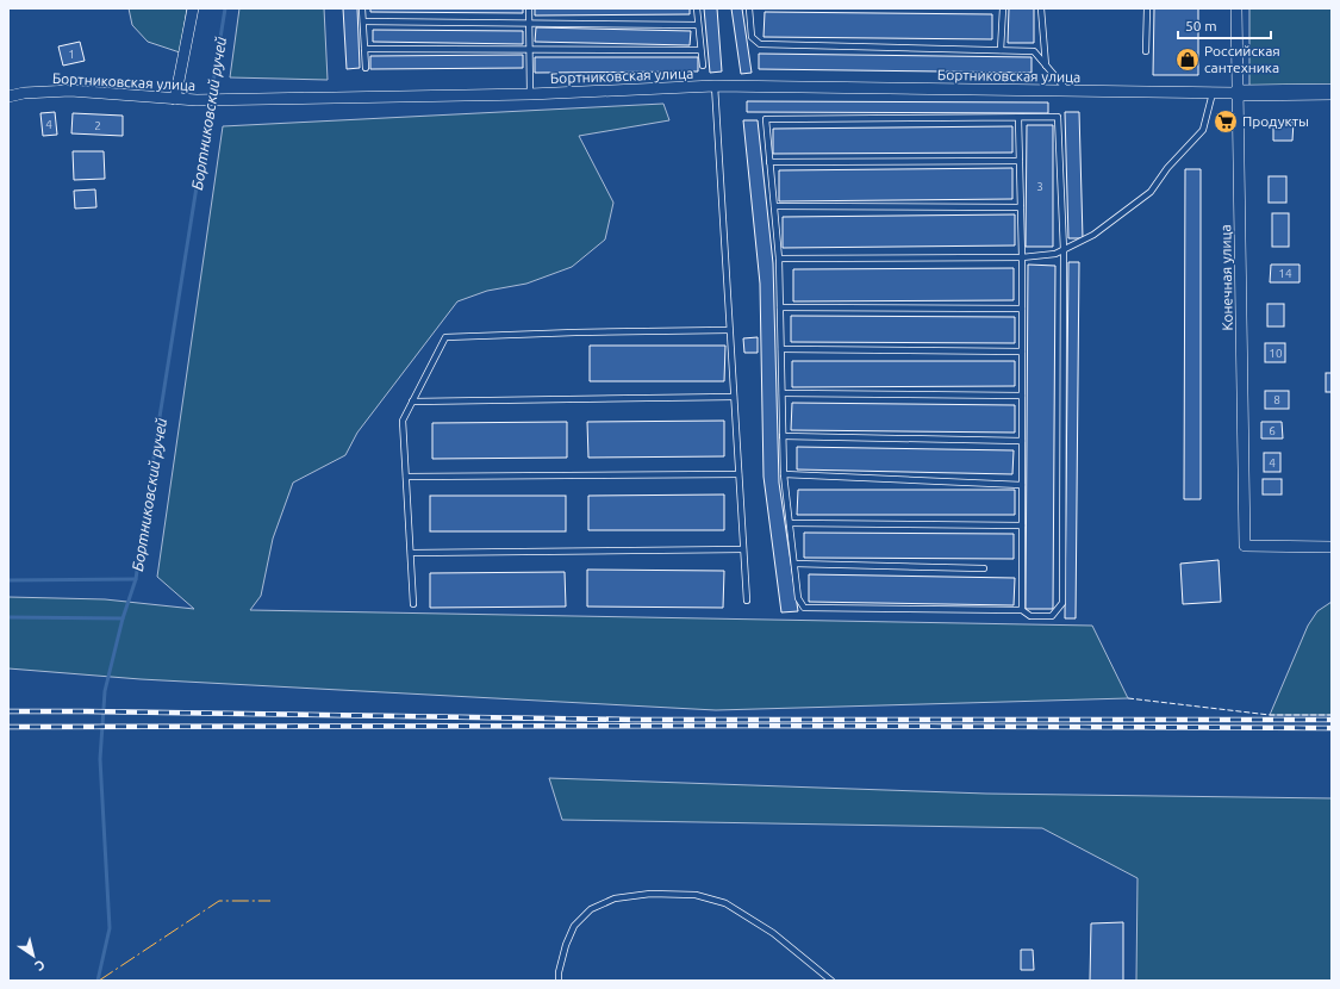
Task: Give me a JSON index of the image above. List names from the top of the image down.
{
  "streets": {
    "street": ["Бортниковская улица", "Конечная улица"]
  },
  "crossings": [
    ["Бортниковская улица", "Конечная улица"]
  ],
  "water": ["Бортниковский ручей"],
  "places": {
    "shop": ["Российская сантехника"],
    "supermarket": ["Продукты"]
  },
  "house_numbers": [
    "1",
    "4",
    "2",
    "3",
    "14",
    "10",
    "8",
    "6",
    "4"
  ],
  "scale_bar": "50 m",
  "north": "bottom right"
}
